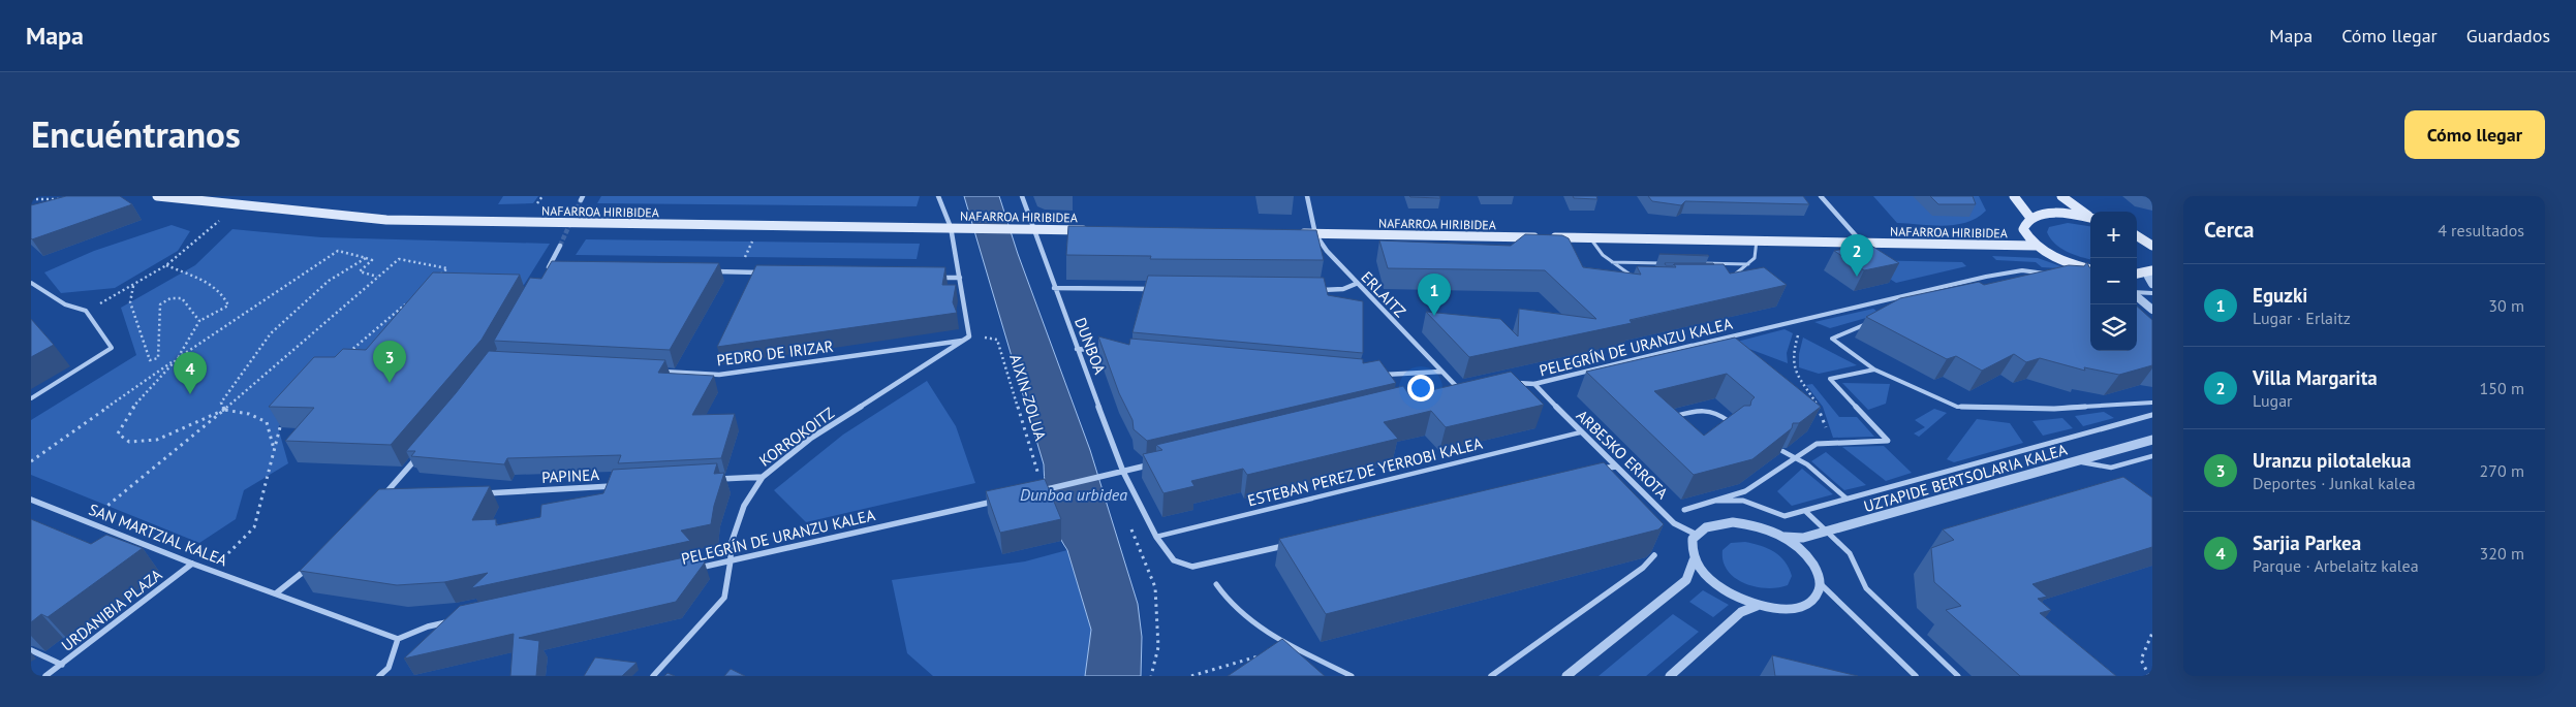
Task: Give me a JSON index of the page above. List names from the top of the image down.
{
  "streets": {
    "main road": ["NAFARROA HIRIBIDEA"],
    "street": [
      "ERLAITZ",
      "DUNBOA",
      "PELEGRÍN DE URANZU KALEA",
      "PEDRO DE IRIZAR",
      "KORROKOITZ",
      "ARBESKO ERROTA",
      "PAPINEA",
      "UZTAPIDE BERTSOLARIA KALEA",
      "SAN MARTZIAL KALEA",
      "URDANIBIA PLAZA"
    ],
    "lane": ["ESTEBAN PEREZ DE YERROBI KALEA"],
    "path": ["AIXIN-ZOLUA"]
  },
  "crossings": [
    ["NAFARROA HIRIBIDEA", "ERLAITZ"],
    ["NAFARROA HIRIBIDEA", "DUNBOA"],
    ["PELEGRÍN DE URANZU KALEA", "KORROKOITZ"],
    ["PELEGRÍN DE URANZU KALEA", "ARBESKO ERROTA"],
    ["PEDRO DE IRIZAR", "AIXIN-ZOLUA"],
    ["PEDRO DE IRIZAR", "KORROKOITZ"],
    ["AIXIN-ZOLUA", "KORROKOITZ"],
    ["ARBESKO ERROTA", "ESTEBAN PEREZ DE YERROBI KALEA"],
    ["ARBESKO ERROTA", "UZTAPIDE BERTSOLARIA KALEA"],
    ["SAN MARTZIAL KALEA", "URDANIBIA PLAZA"]
  ],
  "water": ["Dunboa urbidea"],
  "page": {
    "header": "Mapa",
    "nav": ["Mapa", "Cómo llegar", "Guardados"],
    "title": "Encuéntranos",
    "buttons": "Cómo llegar",
    "heading": ["Cerca", "4 resultados"],
    "map_buttons": ["+", "−"],
    "pins": [
      "2",
      "1",
      "3",
      "4"
    ],
    "list": [
      {
        "mark": "1",
        "name": "Eguzki",
        "note": "Lugar · Erlaitz",
        "value": "30 m"
      },
      {
        "mark": "2",
        "name": "Villa Margarita",
        "note": "Lugar",
        "value": "150 m"
      },
      {
        "mark": "3",
        "name": "Uranzu pilotalekua",
        "note": "Deportes · Junkal kalea",
        "value": "270 m"
      },
      {
        "mark": "4",
        "name": "Sarjia Parkea",
        "note": "Parque · Arbelaitz kalea",
        "value": "320 m"
      }
    ]
  }
}
